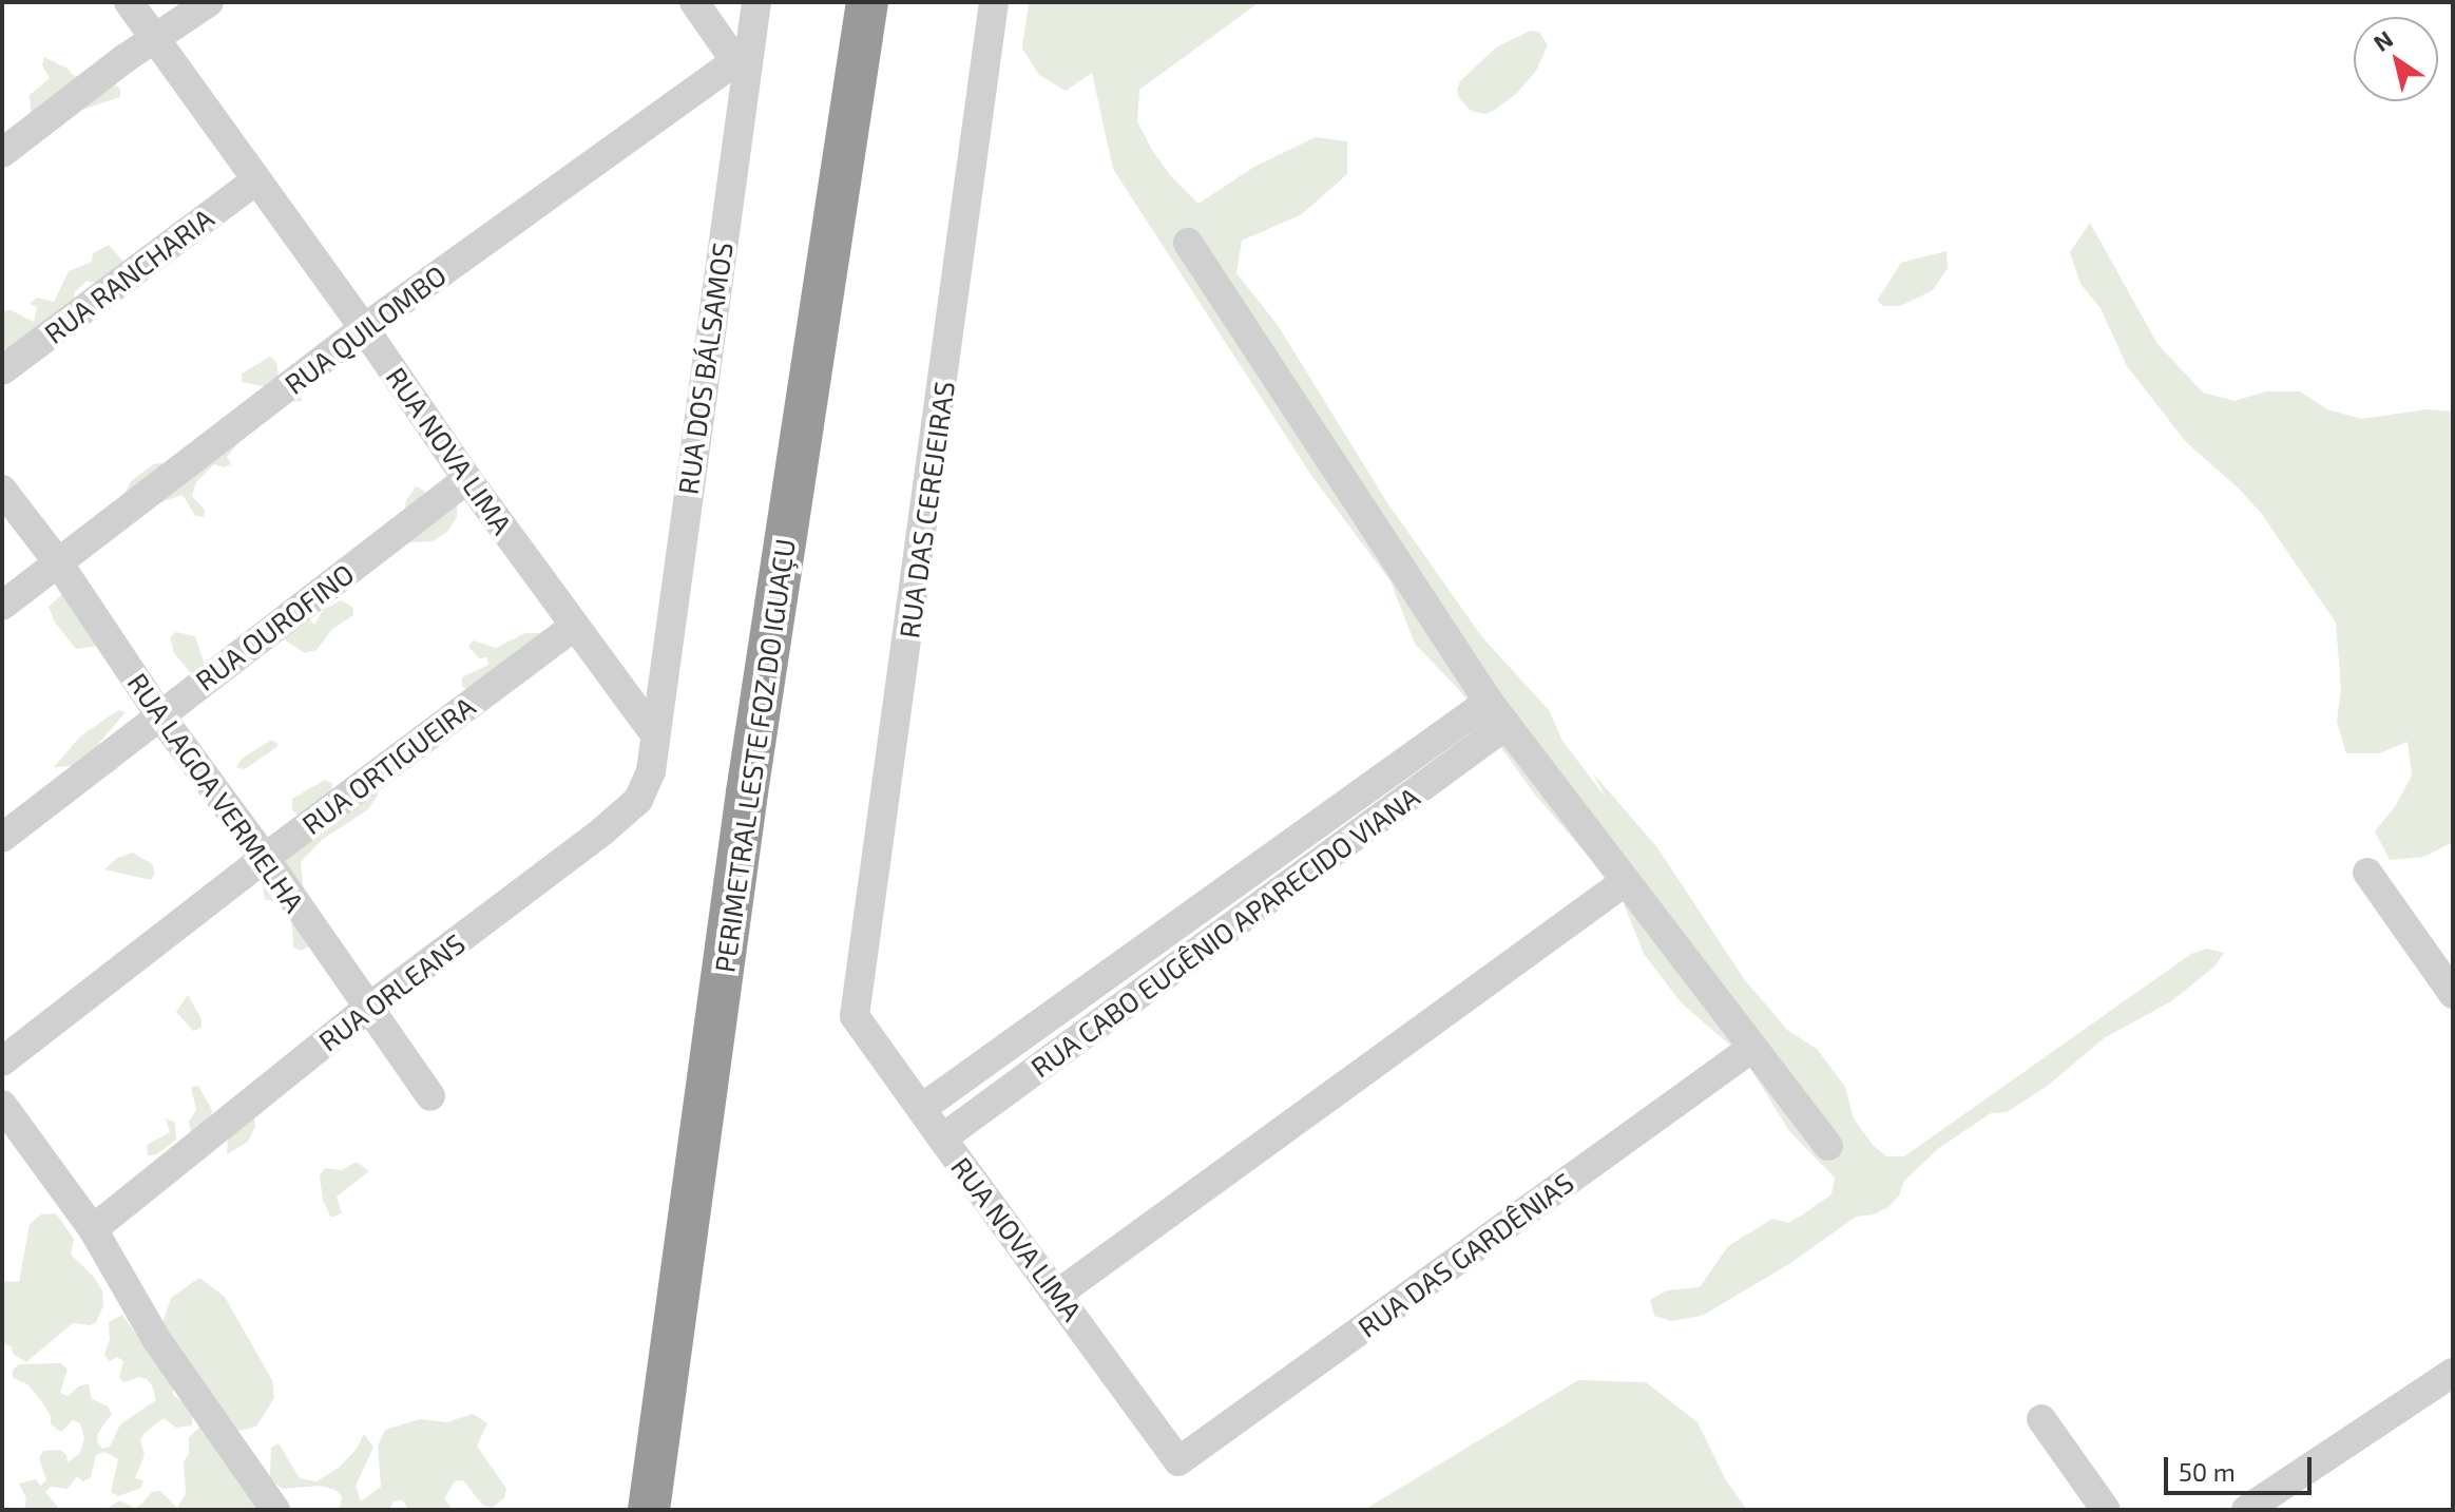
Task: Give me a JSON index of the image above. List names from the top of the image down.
{
  "streets": {
    "highway": ["PERIMETRAL LESTE FOZ DO IGUAÇU"],
    "street": [
      "RUA RANCHARIA",
      "RUA QUILOMBO",
      "RUA DOS BÁLSAMOS",
      "RUA NOVA LIMA",
      "RUA DAS CEREJEIRAS",
      "RUA OUROFINO",
      "RUA ORTIGUEIRA",
      "RUA LAGOA VERMELHA",
      "RUA CABO EUGÊNIO APARECIDO VIANA",
      "RUA ORLEANS",
      "RUA DAS GARDÊNIAS"
    ]
  },
  "crossings": [
    ["RUA RANCHARIA", "RUA NOVA LIMA"],
    ["RUA QUILOMBO", "RUA DOS BÁLSAMOS"],
    ["RUA QUILOMBO", "RUA NOVA LIMA"],
    ["RUA QUILOMBO", "RUA LAGOA VERMELHA"],
    ["RUA DOS BÁLSAMOS", "RUA NOVA LIMA"],
    ["RUA DOS BÁLSAMOS", "RUA ORLEANS"],
    ["RUA NOVA LIMA", "RUA DAS CEREJEIRAS"],
    ["RUA NOVA LIMA", "RUA OUROFINO"],
    ["RUA NOVA LIMA", "RUA ORTIGUEIRA"],
    ["RUA NOVA LIMA", "RUA CABO EUGÊNIO APARECIDO VIANA"],
    ["RUA NOVA LIMA", "RUA ORLEANS"],
    ["RUA NOVA LIMA", "RUA DAS GARDÊNIAS"],
    ["RUA OUROFINO", "RUA LAGOA VERMELHA"],
    ["RUA ORTIGUEIRA", "RUA LAGOA VERMELHA"],
    ["RUA LAGOA VERMELHA", "RUA ORLEANS"]
  ],
  "scale_bar": "50 m",
  "north": "top left"
}
